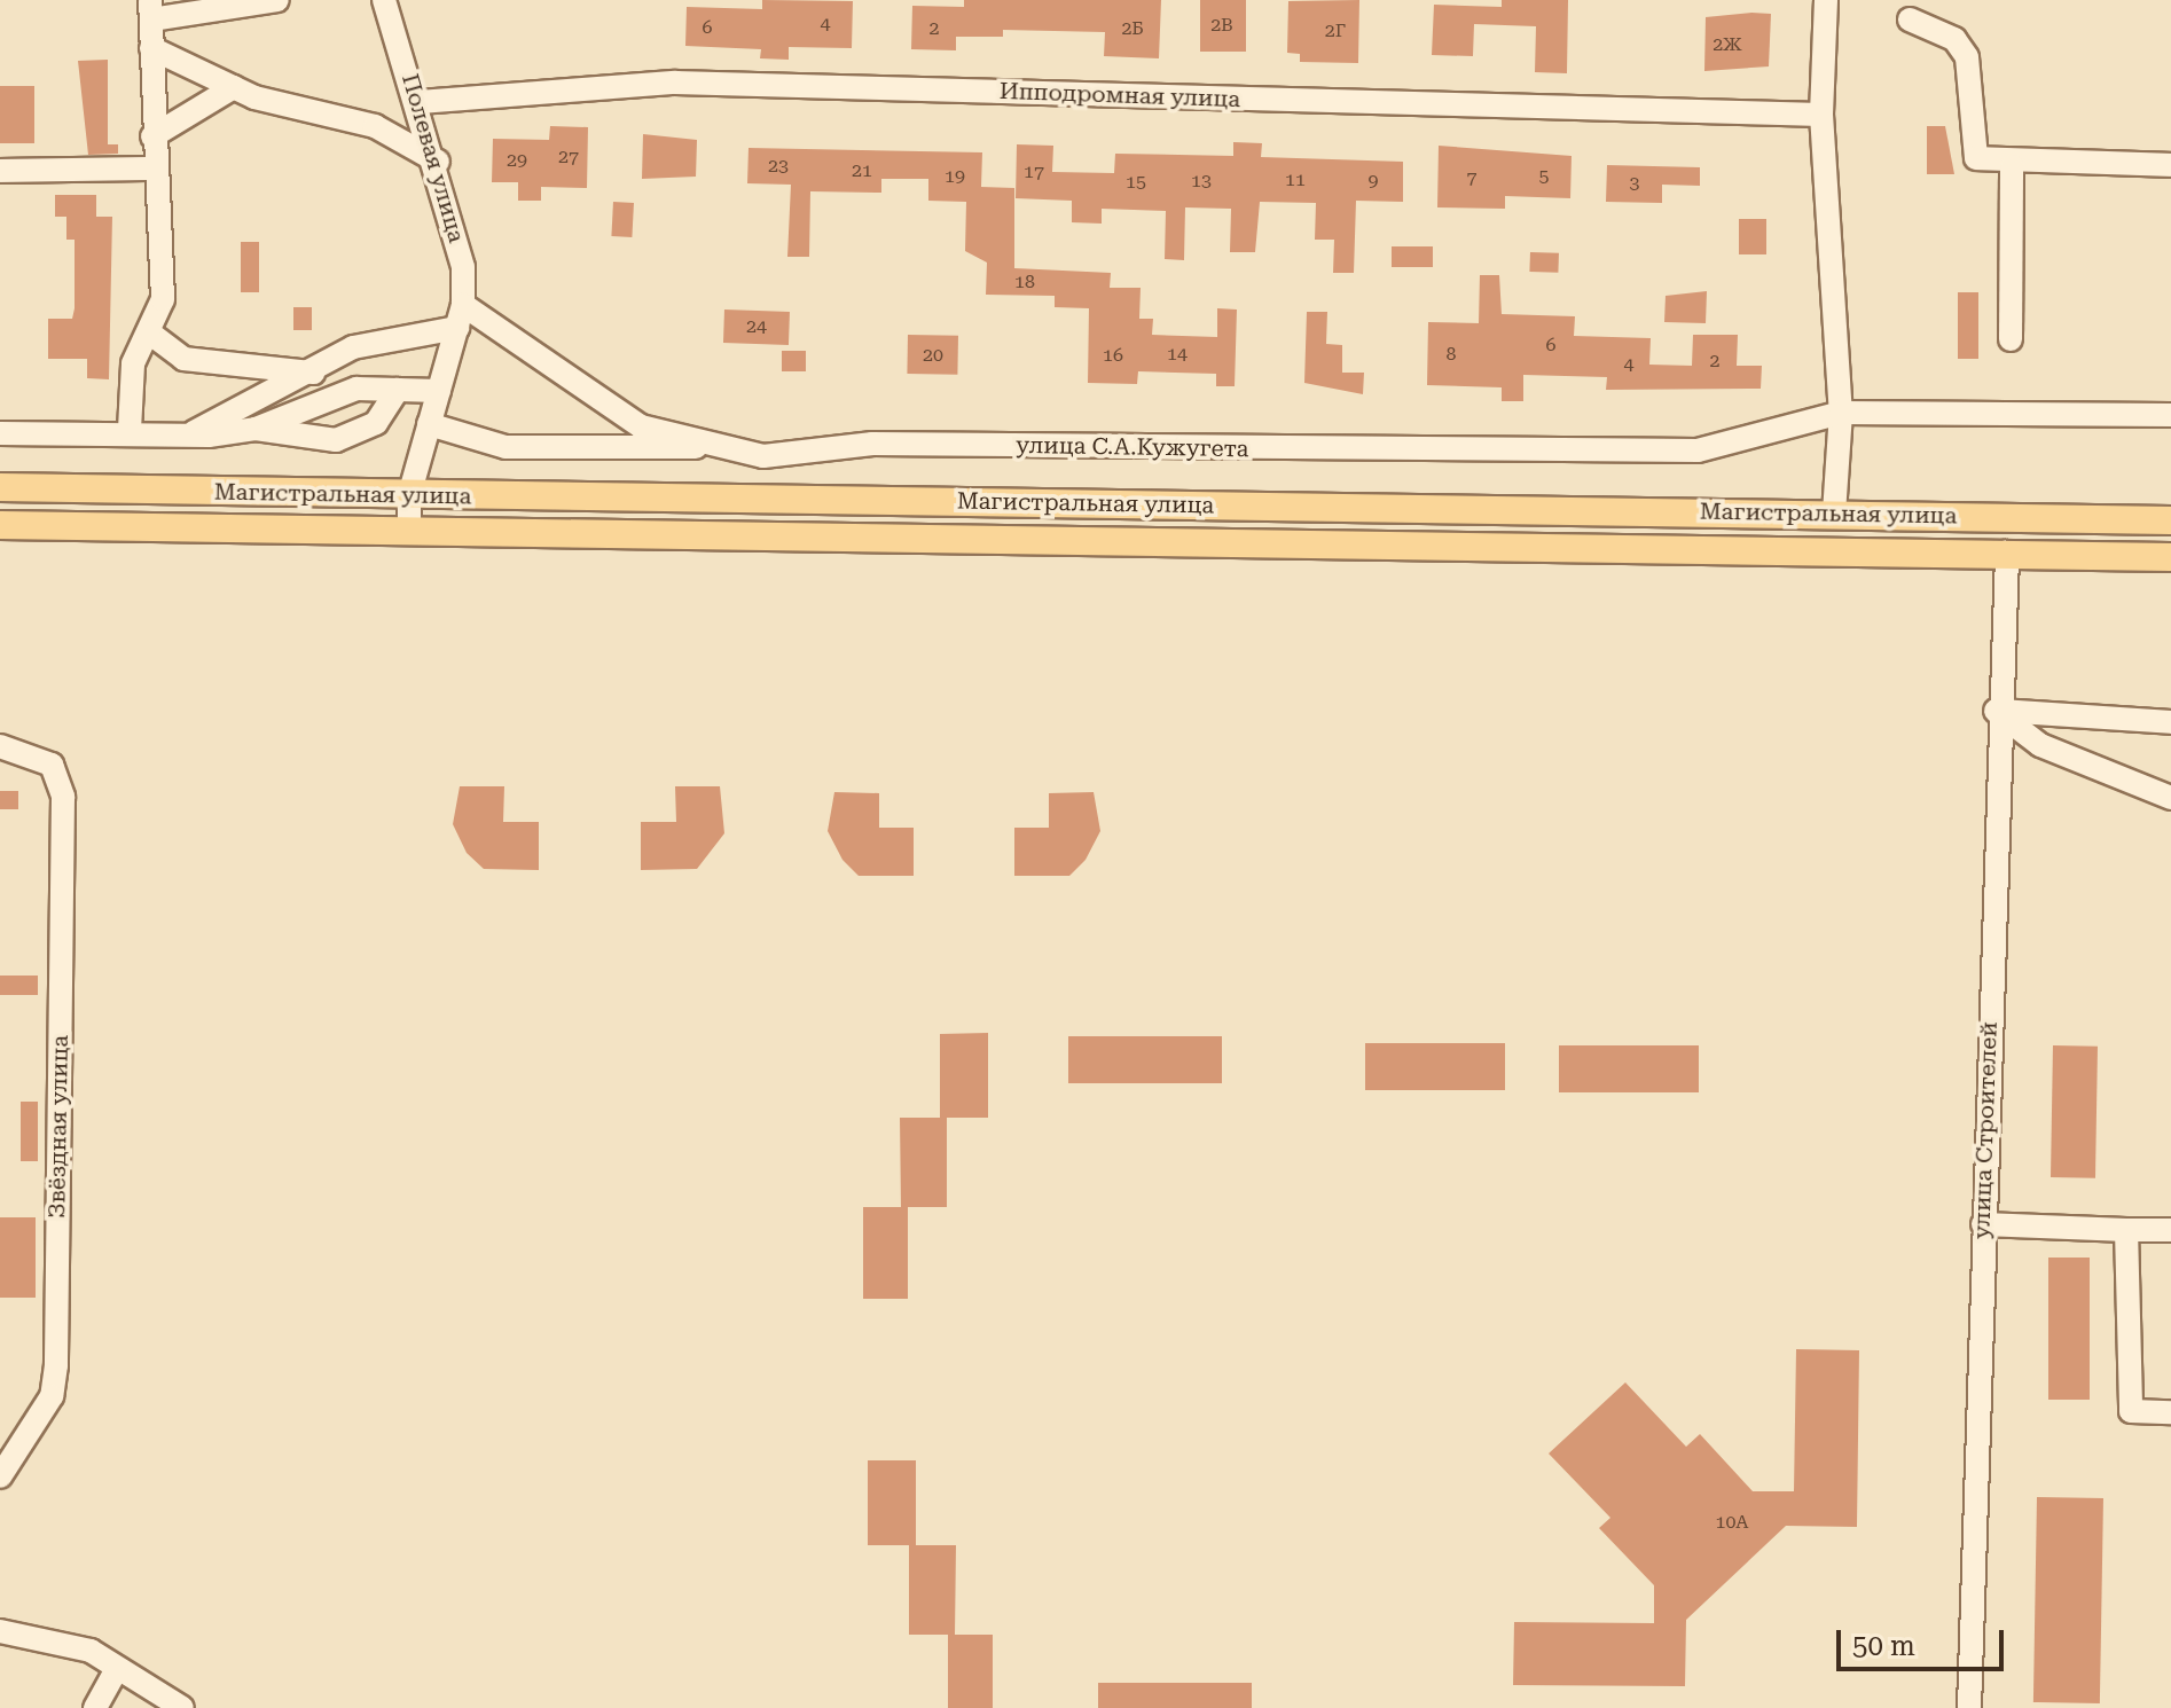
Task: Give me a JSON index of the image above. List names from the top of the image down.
{
  "streets": {
    "main road": ["Магистральная улица"],
    "street": [
      "Ипподромная улица",
      "Полевая улица",
      "улица С.А.Кужугета",
      "Звёздная улица",
      "улица Строителей"
    ]
  },
  "crossings": [
    ["Ипподромная улица", "Полевая улица"],
    ["Полевая улица", "улица С.А.Кужугета"],
    ["Полевая улица", "Магистральная улица"],
    ["Магистральная улица", "улица Строителей"]
  ],
  "house_numbers": [
    "4",
    "2В",
    "6",
    "2",
    "2Б",
    "2Г",
    "2Ж",
    "27",
    "29",
    "23",
    "21",
    "17",
    "19",
    "5",
    "7",
    "11",
    "13",
    "9",
    "15",
    "3",
    "18",
    "24",
    "6",
    "14",
    "8",
    "20",
    "16",
    "2",
    "4",
    "10А"
  ],
  "scale_bar": "50 m"
}
